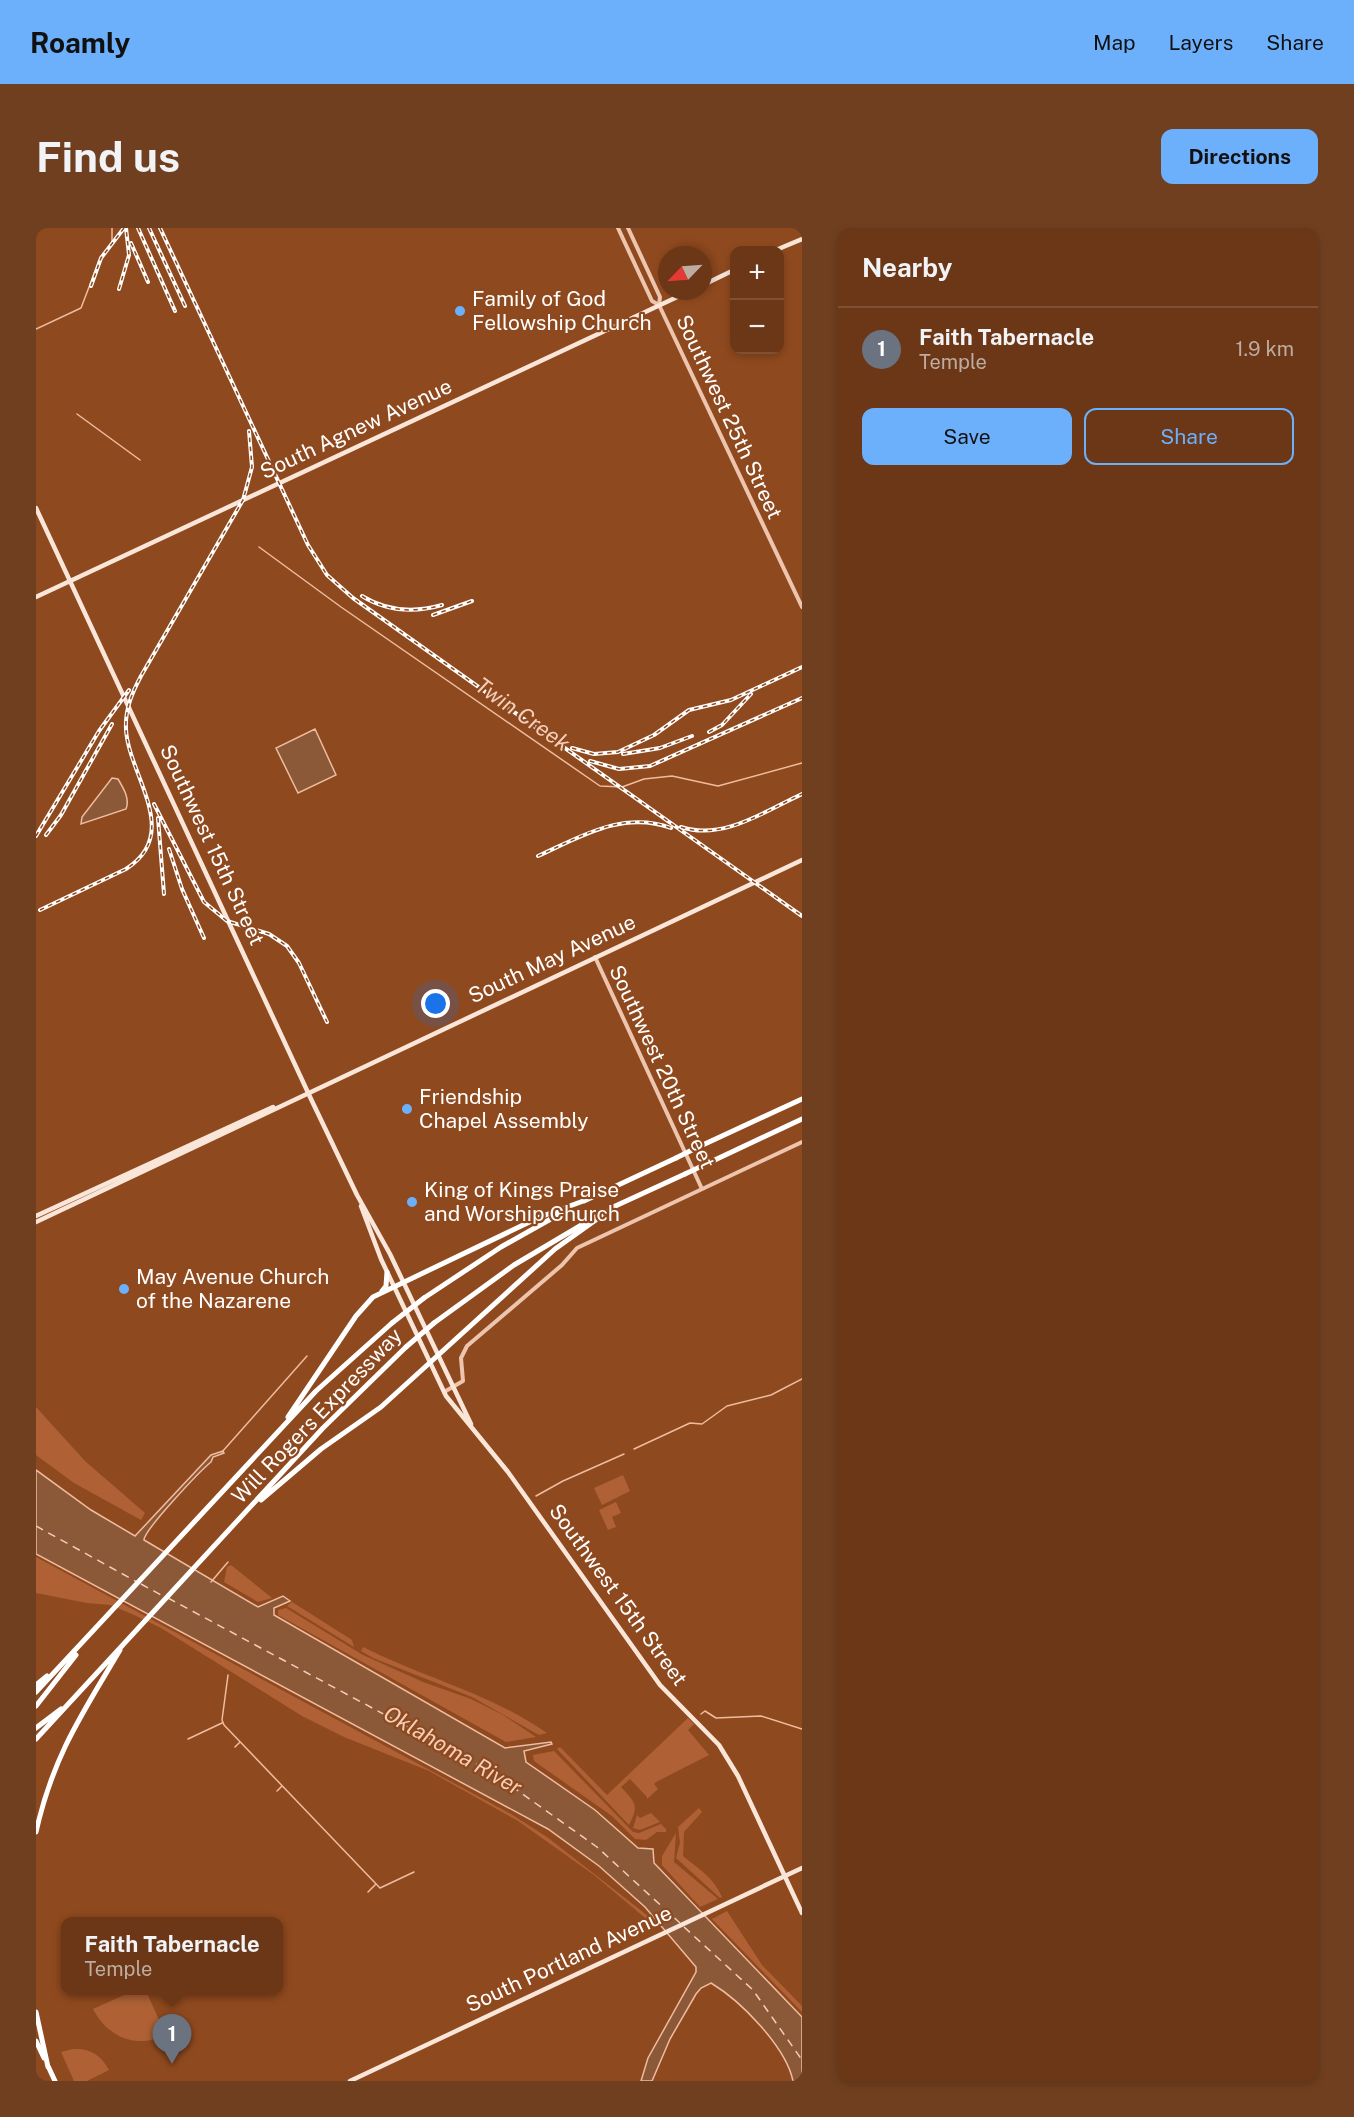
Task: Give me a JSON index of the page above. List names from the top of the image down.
{
  "streets": {
    "highway": ["Will Rogers Expressway"],
    "main road": [
      "South Agnew Avenue",
      "Southwest 15th Street",
      "South May Avenue",
      "South Portland Avenue"
    ],
    "street": ["Southwest 25th Street", "Southwest 20th Street"]
  },
  "crossings": [
    ["Southwest 25th Street", "South Agnew Avenue"],
    ["South Agnew Avenue", "Southwest 15th Street"],
    ["Southwest 15th Street", "South May Avenue"],
    ["Southwest 15th Street", "South Portland Avenue"],
    ["South May Avenue", "Southwest 20th Street"]
  ],
  "water": ["Twin Creek", "Oklahoma River"],
  "places": [
    "Family of God Fellowship Church",
    "Friendship Chapel Assembly",
    "King of Kings Praise and Worship Church",
    "May Avenue Church of the Nazarene"
  ],
  "north": "bottom left",
  "page": {
    "header": "Roamly",
    "nav": ["Map", "Layers", "Share"],
    "buttons": [
      "Directions",
      ["Save", "Share"]
    ],
    "title": "Find us",
    "heading": "Nearby",
    "map_buttons": ["+", "−"],
    "list": [
      {
        "mark": "1",
        "name": "Faith Tabernacle",
        "note": "Temple",
        "value": "1.9 km"
      }
    ],
    "popup": ["Faith Tabernacle", "Temple"],
    "pins": "1"
  }
}
